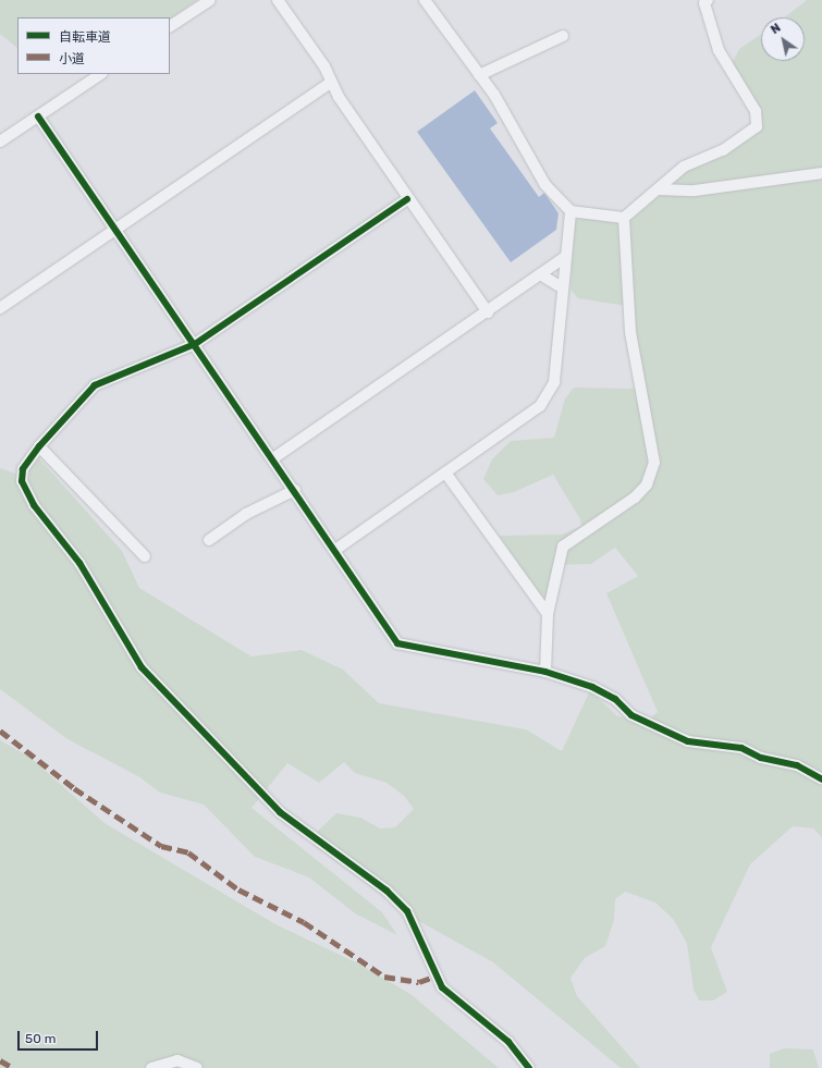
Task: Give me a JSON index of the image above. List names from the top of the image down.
{
  "legend": ["自転車道", "小道"],
  "scale_bar": "50 m",
  "north": "top left"
}
